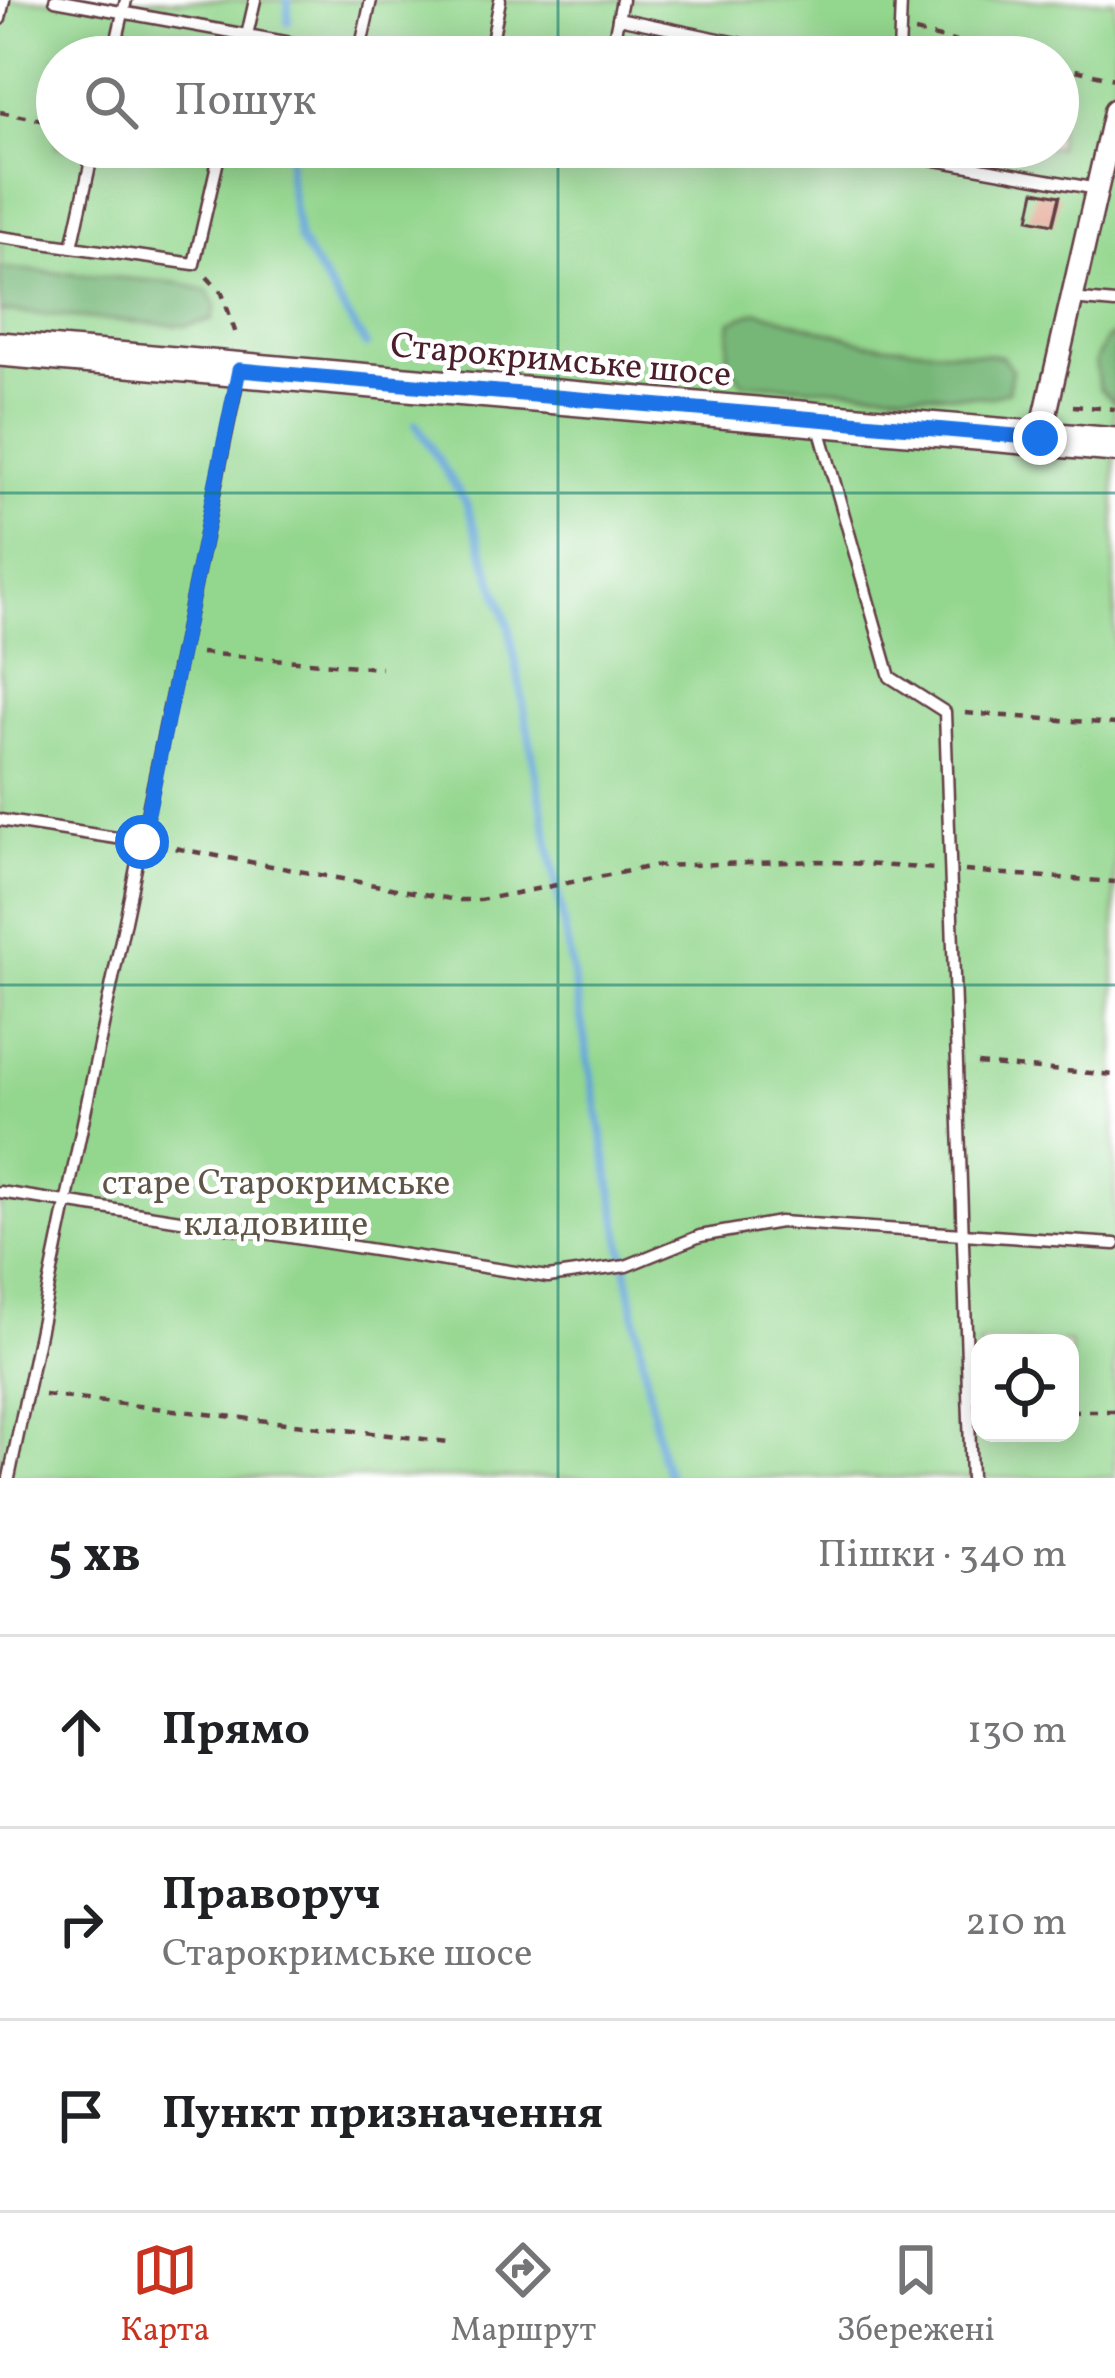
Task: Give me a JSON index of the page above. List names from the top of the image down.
{
  "streets": {
    "street": ["Старокримське шосе"]
  },
  "parks": ["старе Старокримське кладовище"],
  "page": {
    "search": "Пошук",
    "heading": ["5 хв", "Пішки · 340 m"],
    "list": [
      ["Прямо", "130 m"],
      ["Праворуч", "Старокримське шосе", "210 m"],
      "Пункт призначення"
    ],
    "nav": ["Карта", "Маршрут", "Збережені"]
  }
}
